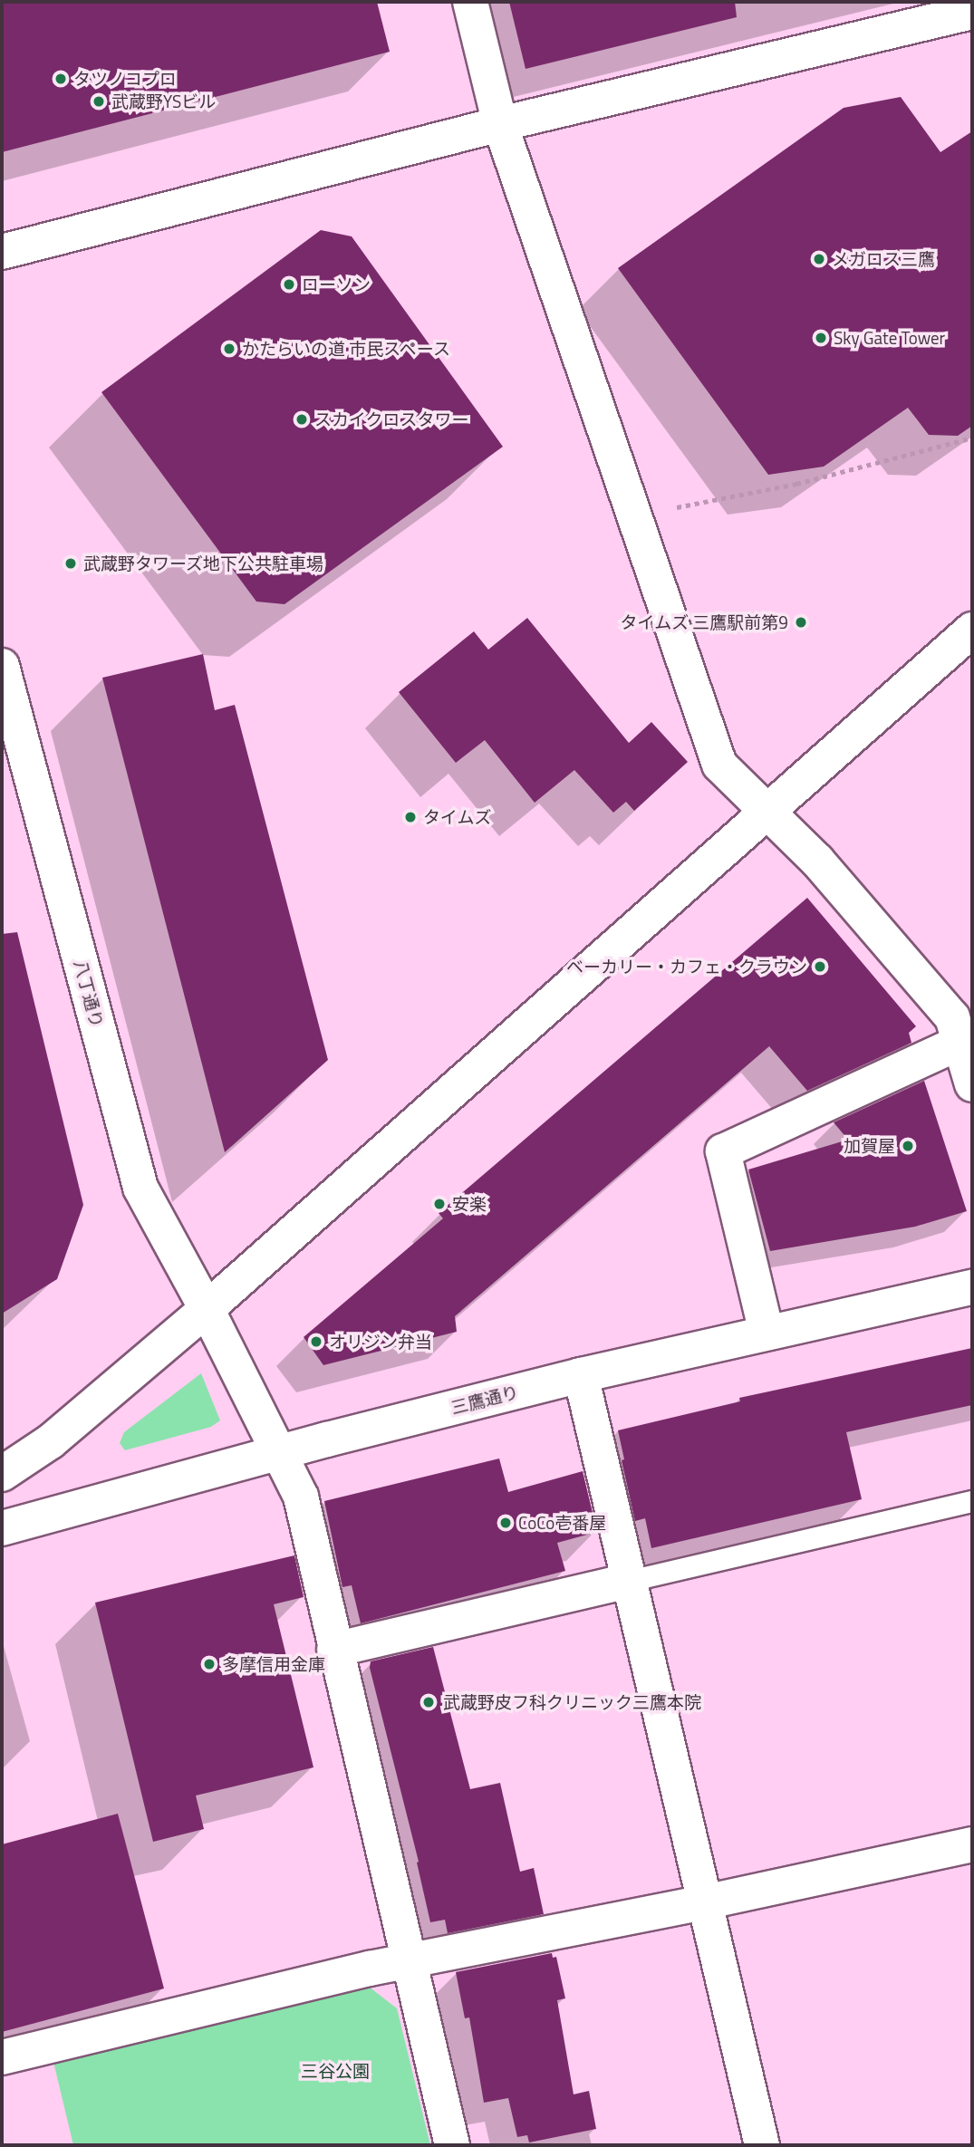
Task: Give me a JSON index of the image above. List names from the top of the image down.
{
  "streets": {
    "street": ["八丁通り", "三鷹通り"]
  },
  "crossings": [
    ["八丁通り", "三鷹通り"]
  ],
  "parks": ["三谷公園"],
  "places": [
    "タツノコプロ",
    "武蔵野YSビル",
    "メガロス三鷹",
    "ローソン",
    "Sky Gate Tower",
    "かたらいの道 市民スペース",
    "スカイクロスタワー",
    "武蔵野タワーズ地下公共駐車場",
    "タイムズ 三鷹駅前第9",
    "タイムズ",
    "ベーカリー・カフェ・クラウン",
    "加賀屋",
    "安楽",
    "オリジン弁当",
    "CoCo壱番屋",
    "多摩信用金庫",
    "武蔵野皮フ科クリニック三鷹本院"
  ]
}
